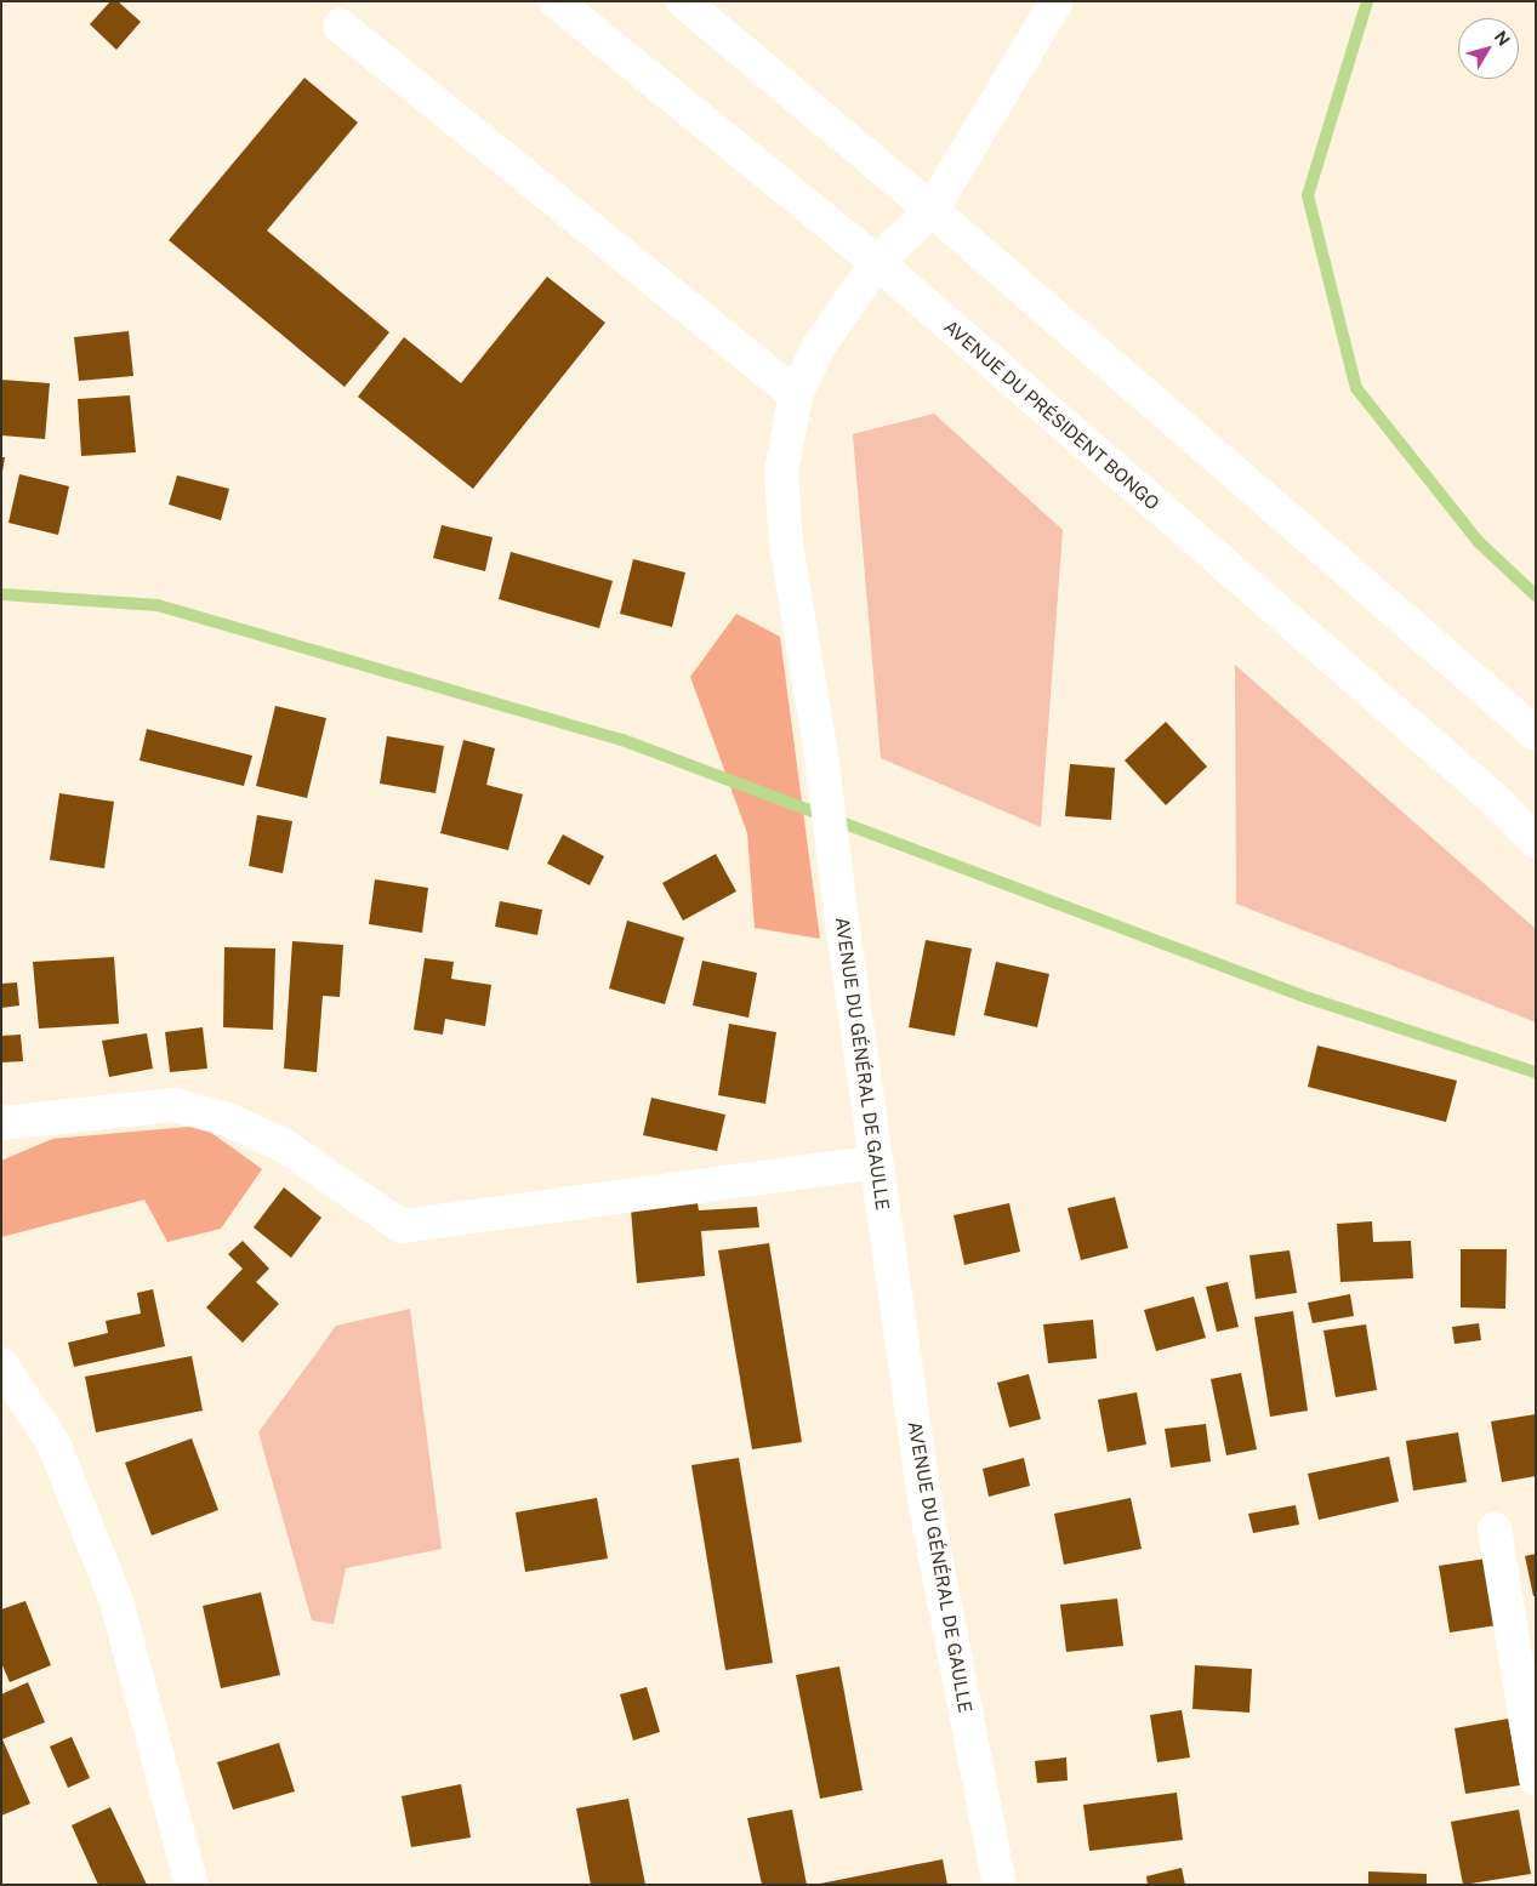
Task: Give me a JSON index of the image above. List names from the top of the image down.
{
  "streets": {
    "street": ["AVENUE DU PRÉSIDENT BONGO", "AVENUE DU GÉNÉRAL DE GAULLE"]
  },
  "crossings": [
    ["AVENUE DU PRÉSIDENT BONGO", "AVENUE DU GÉNÉRAL DE GAULLE"]
  ],
  "north": "top right"
}
